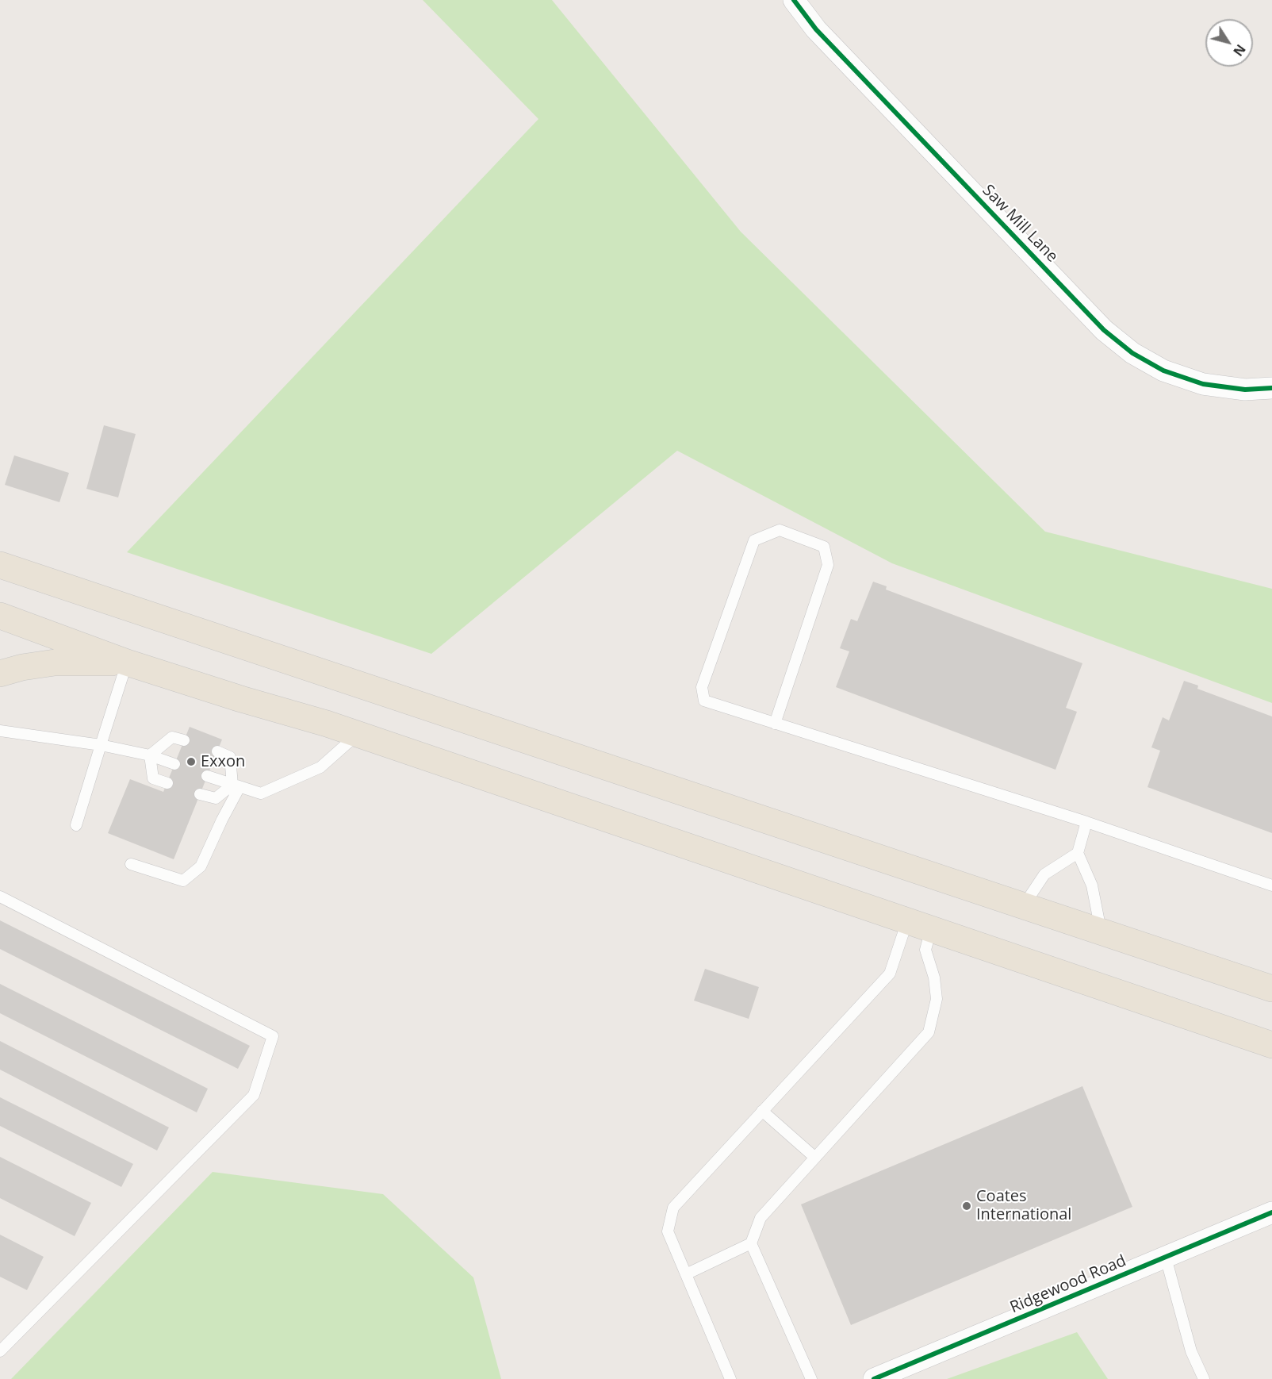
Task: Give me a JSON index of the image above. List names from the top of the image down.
{
  "streets": {
    "street": ["Saw Mill Lane", "Ridgewood Road"]
  },
  "places": ["Exxon", "Coates International"],
  "north": "bottom right"
}
